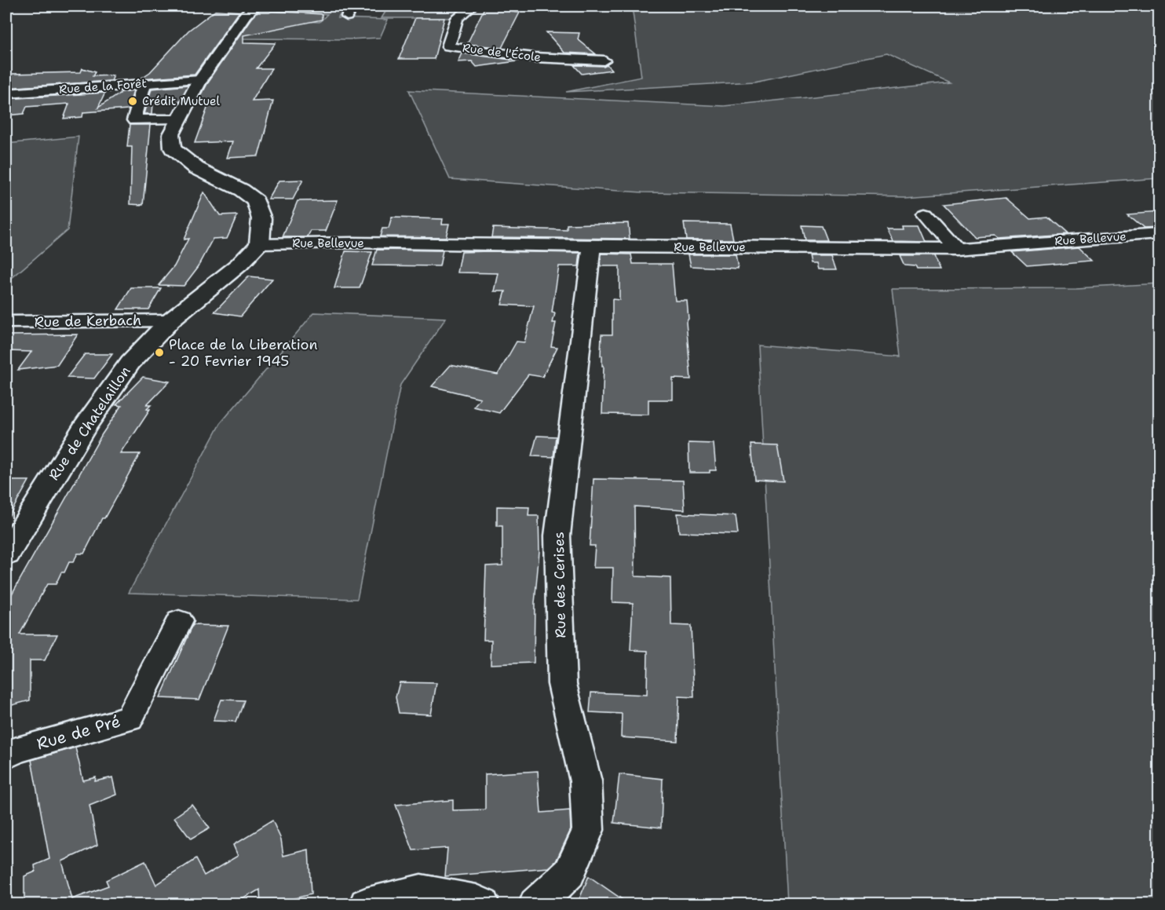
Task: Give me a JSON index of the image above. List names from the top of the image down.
{
  "streets": {
    "main road": ["Rue de Chatelaillon"],
    "street": [
      "Rue de l'École",
      "Rue de la Forêt",
      "Rue Bellevue",
      "Rue de Kerbach",
      "Rue des Cerises",
      "Rue de Pré"
    ]
  },
  "crossings": [
    ["Rue Bellevue", "Rue de Chatelaillon"],
    ["Rue Bellevue", "Rue des Cerises"],
    ["Rue de Kerbach", "Rue de Chatelaillon"]
  ],
  "places": ["Crédit Mutuel", "Place de la Liberation - 20 Fevrier 1945"]
}
